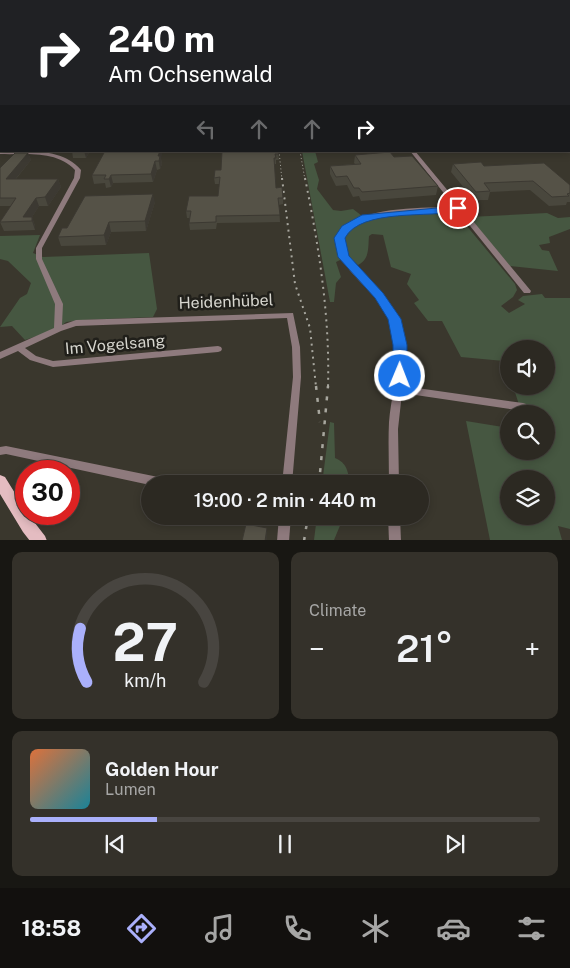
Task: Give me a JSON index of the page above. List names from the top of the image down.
{
  "streets": {
    "street": ["Heidenhübel", "Im Vogelsang"]
  },
  "crossings": [
    ["Heidenhübel", "Im Vogelsang"]
  ],
  "page": {
    "turn": ["240 m", "Am Ochsenwald"],
    "limit": "30",
    "trip": "19:00 · 2 min · 440 m",
    "tile": "Climate",
    "heat": ["−", "21°", "+"],
    "song": ["Golden Hour", "Lumen"],
    "tabs": "18:58",
    "gauge": ["27", "km/h"]
  }
}
